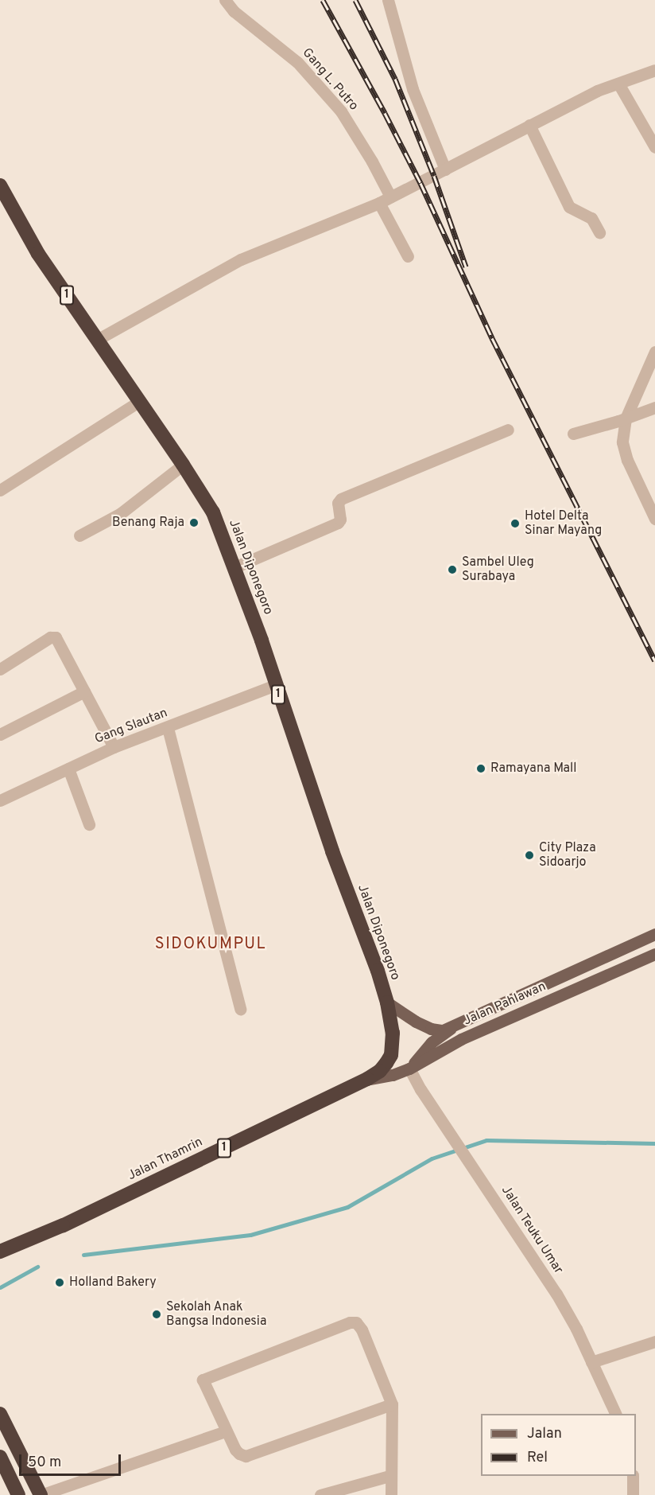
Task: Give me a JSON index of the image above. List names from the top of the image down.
{
  "streets": {
    "highway": ["1", "Jalan Diponegoro", "Jalan Thamrin"],
    "main road": ["Jalan Pahlawan"],
    "street": ["Gang L. Putro", "Gang Slautan", "Jalan Teuku Umar"]
  },
  "crossings": [
    ["Jalan Diponegoro", "Gang Slautan"],
    ["Jalan Diponegoro", "Jalan Pahlawan"],
    ["Jalan Diponegoro", "Jalan Thamrin"],
    ["Jalan Pahlawan", "Jalan Thamrin"],
    ["Jalan Pahlawan", "Jalan Teuku Umar"]
  ],
  "districts": ["SIDOKUMPUL"],
  "places": [
    "Benang Raja",
    "Hotel Delta Sinar Mayang",
    "Sambel Uleg Surabaya",
    "Ramayana Mall",
    "City Plaza Sidoarjo",
    "Holland Bakery",
    "Sekolah Anak Bangsa Indonesia"
  ],
  "legend": ["Jalan", "Rel"],
  "scale_bar": "50 m"
}
